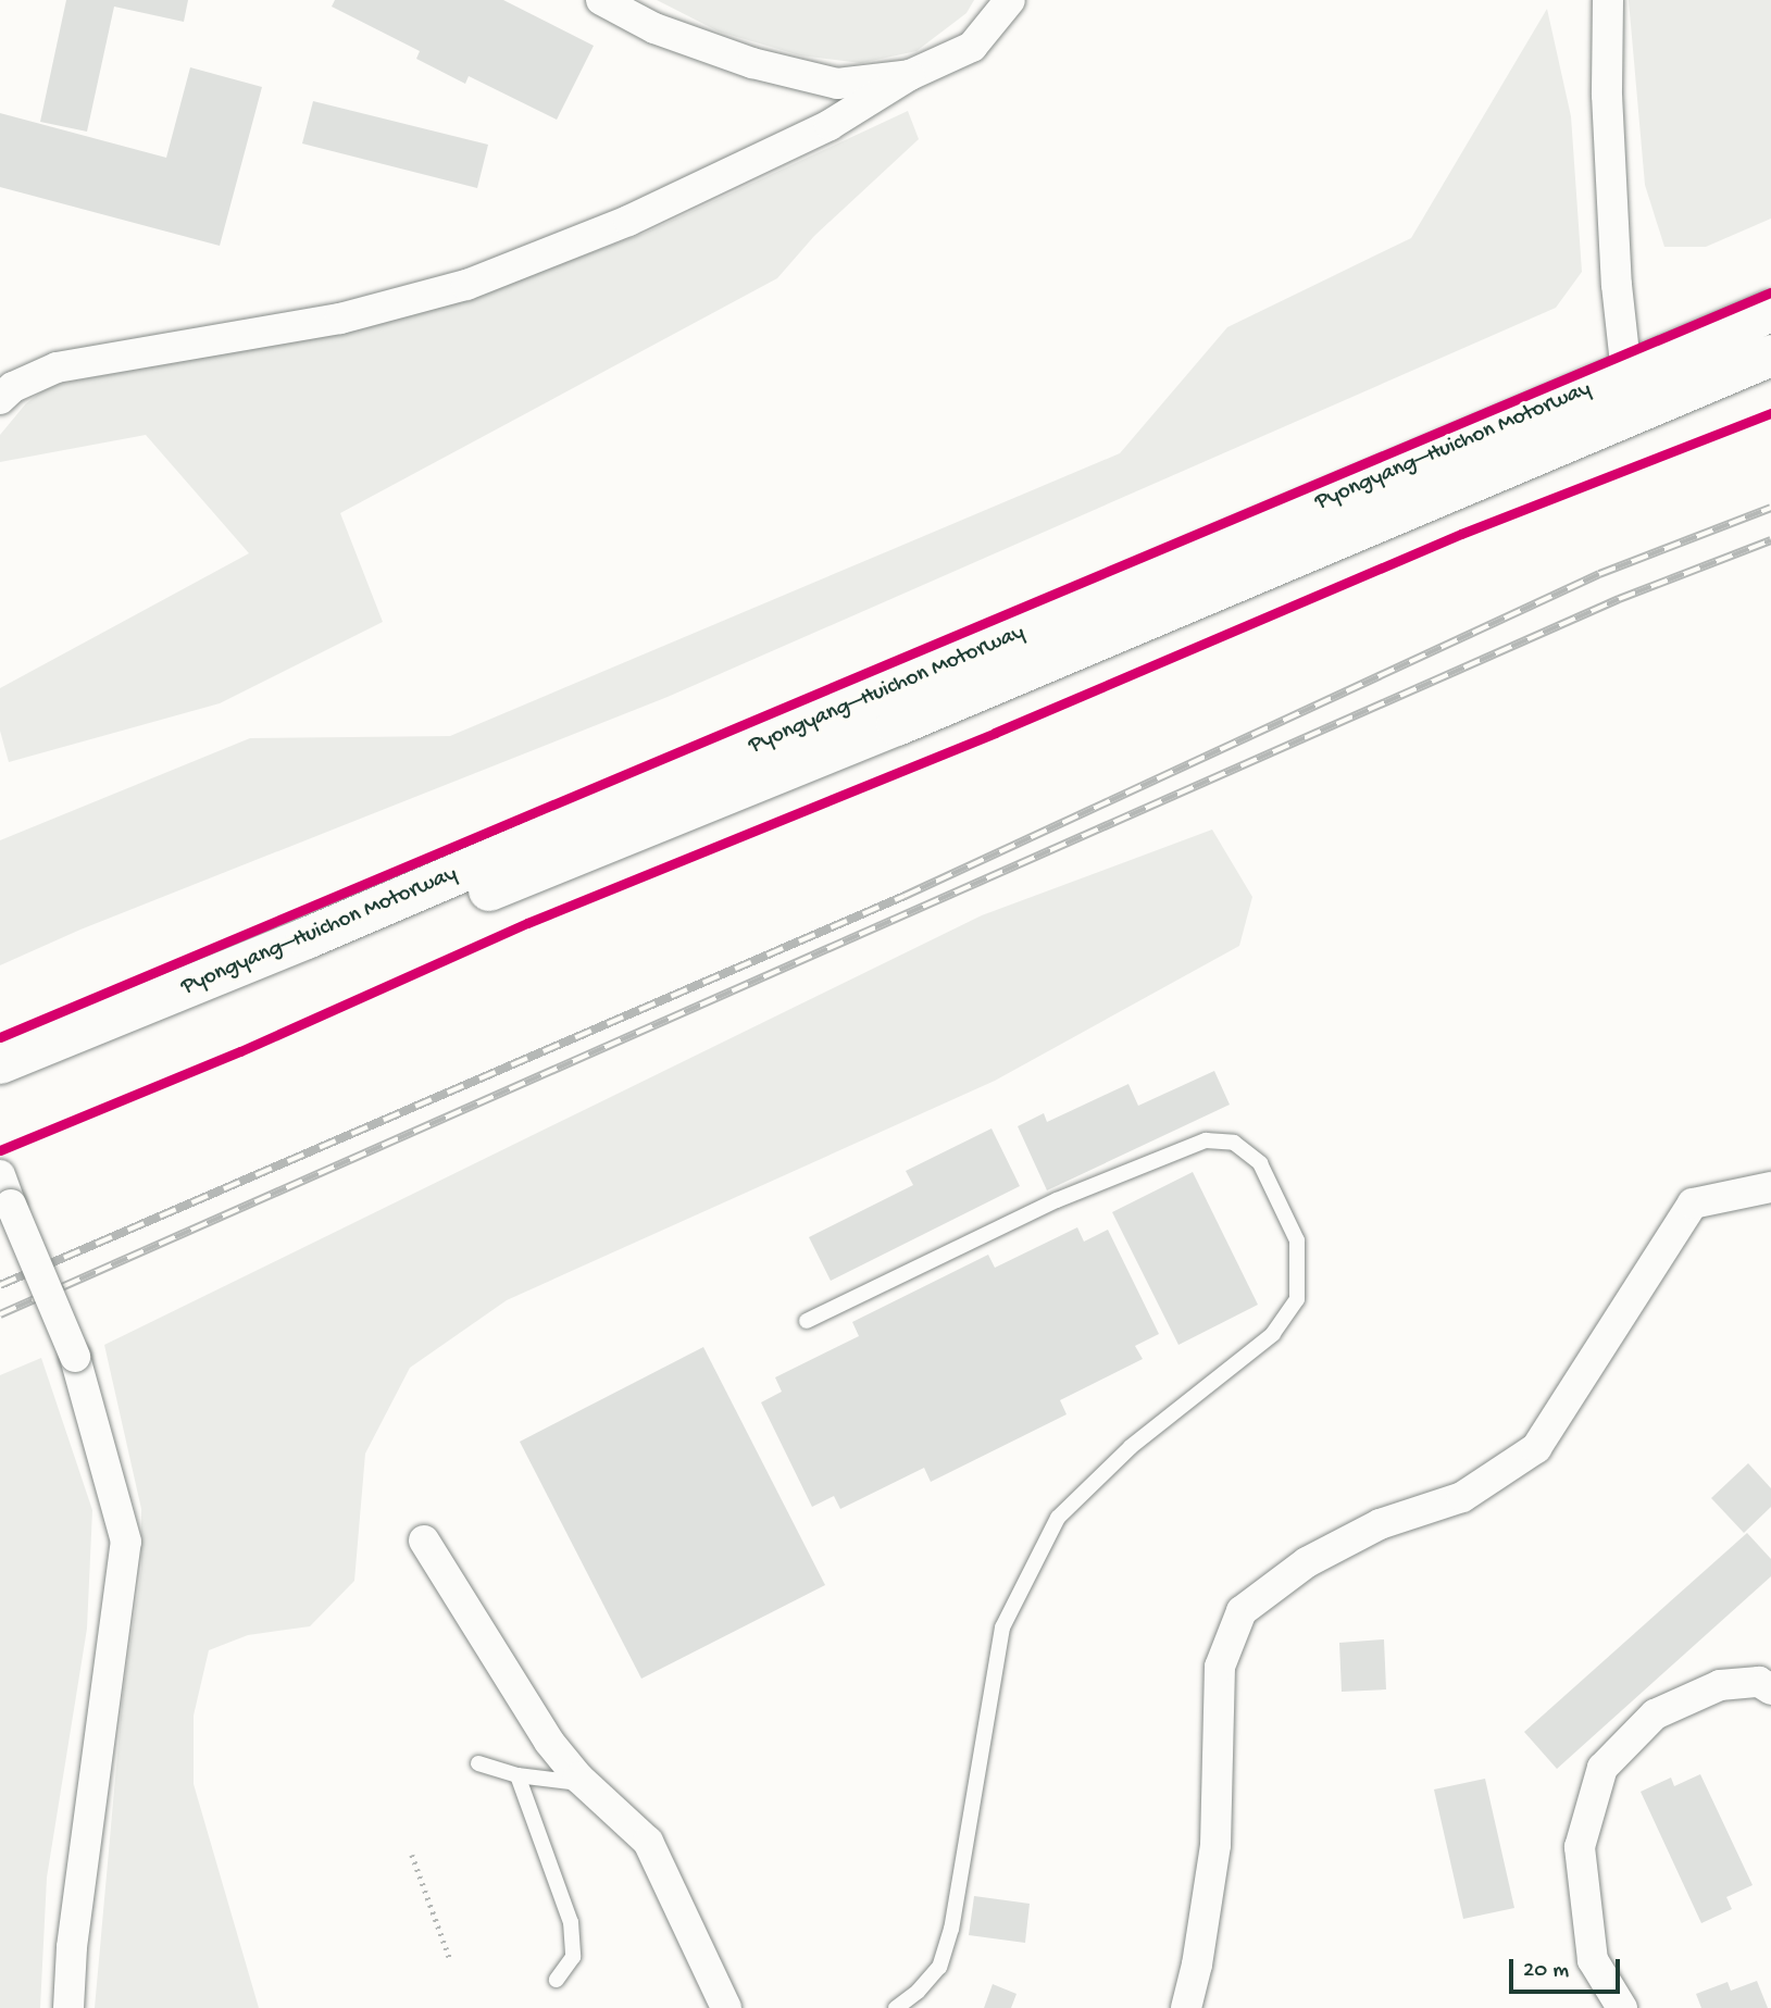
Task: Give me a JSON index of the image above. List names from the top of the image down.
{
  "streets": {
    "highway": ["Pyongyang–Huichon Motorway"]
  },
  "scale_bar": "20 m"
}
